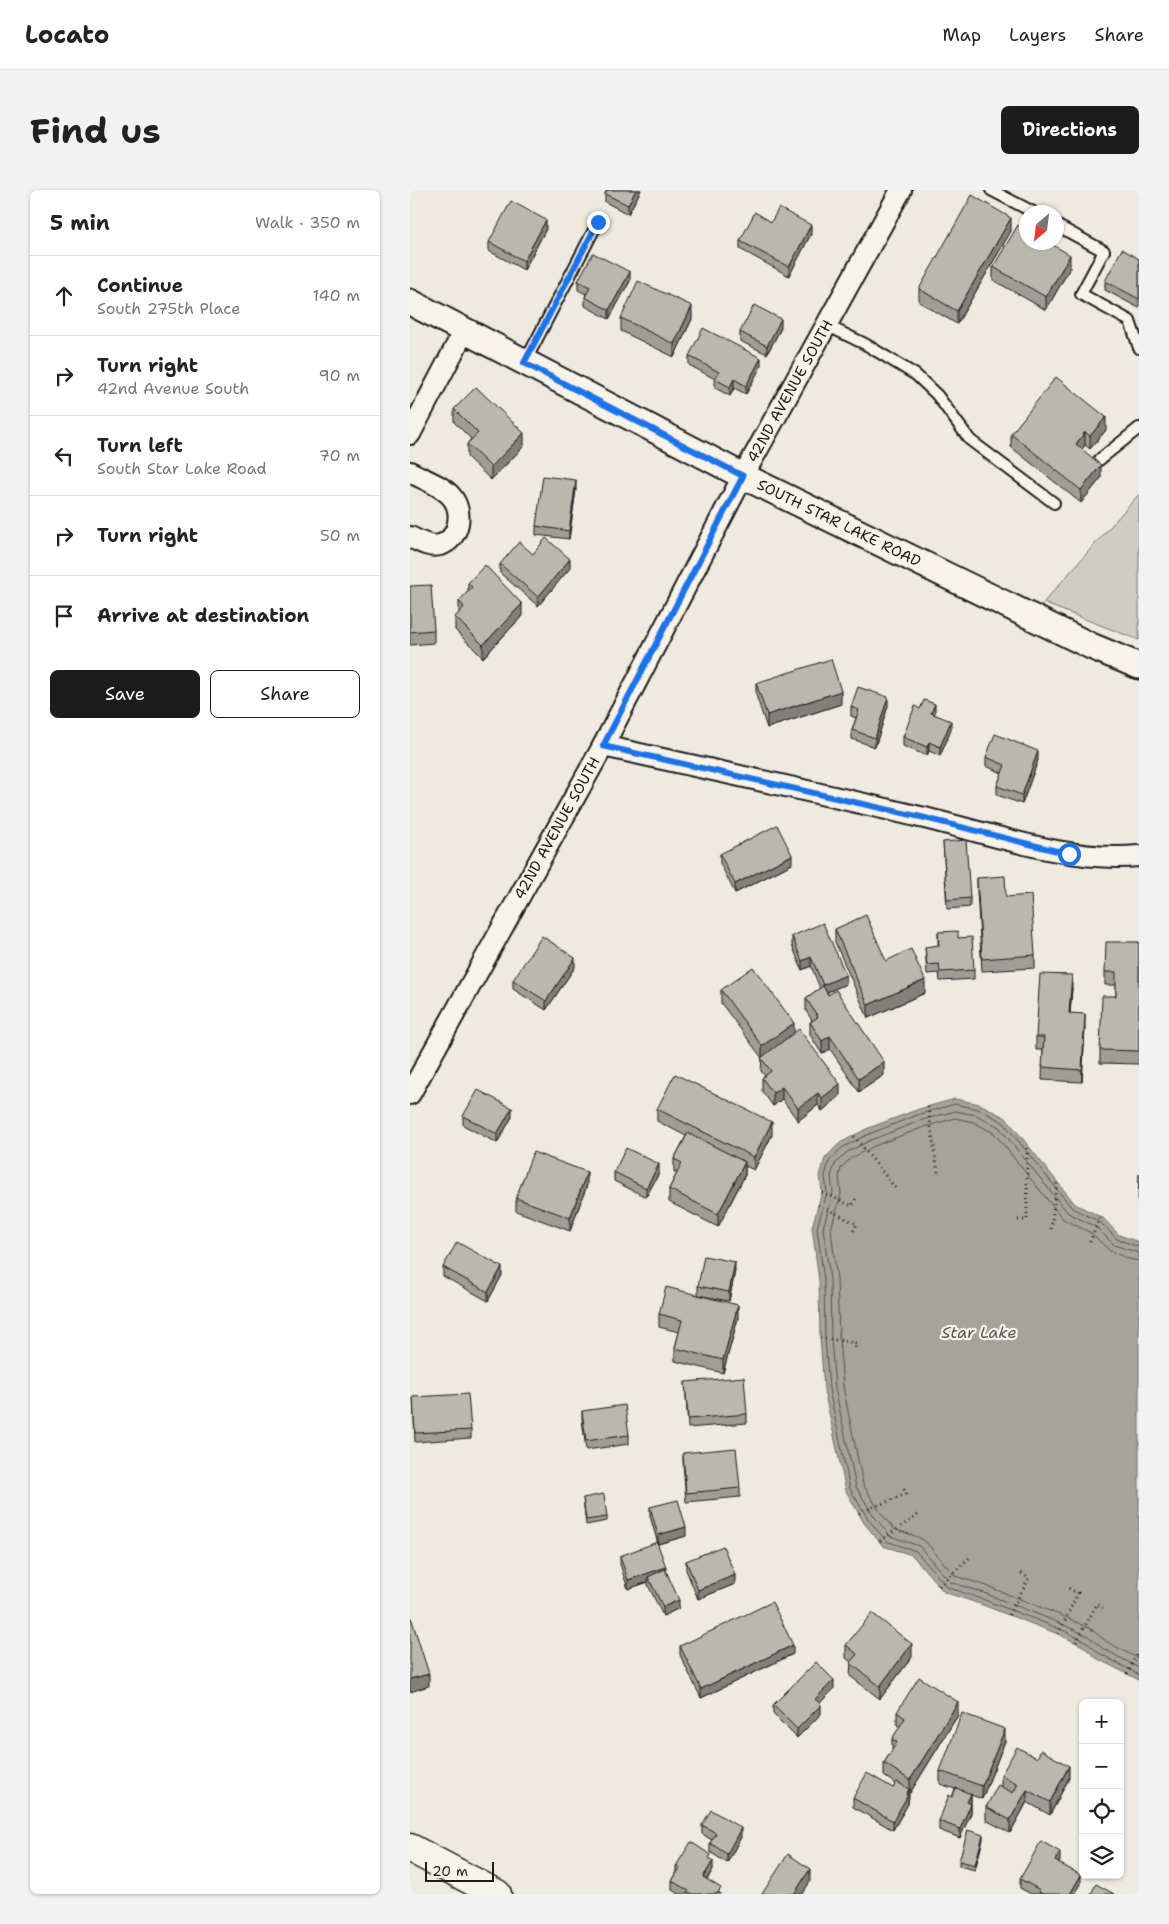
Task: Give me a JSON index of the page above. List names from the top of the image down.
{
  "streets": {
    "street": ["42ND AVENUE SOUTH", "SOUTH STAR LAKE ROAD"]
  },
  "crossings": [
    ["42ND AVENUE SOUTH", "SOUTH STAR LAKE ROAD"]
  ],
  "water": ["Star Lake"],
  "scale_bar": "20 m",
  "north": "bottom left",
  "page": {
    "header": "Locato",
    "nav": ["Map", "Layers", "Share"],
    "buttons": [
      "Directions",
      ["Save", "Share"]
    ],
    "title": "Find us",
    "heading": ["5 min", "Walk · 350 m"],
    "list": [
      ["Continue", "South 275th Place", "140 m"],
      ["Turn right", "42nd Avenue South", "90 m"],
      ["Turn left", "South Star Lake Road", "70 m"],
      ["Turn right", "50 m"],
      "Arrive at destination"
    ],
    "map_buttons": ["+", "−"],
    "scale": "20 m"
  }
}
